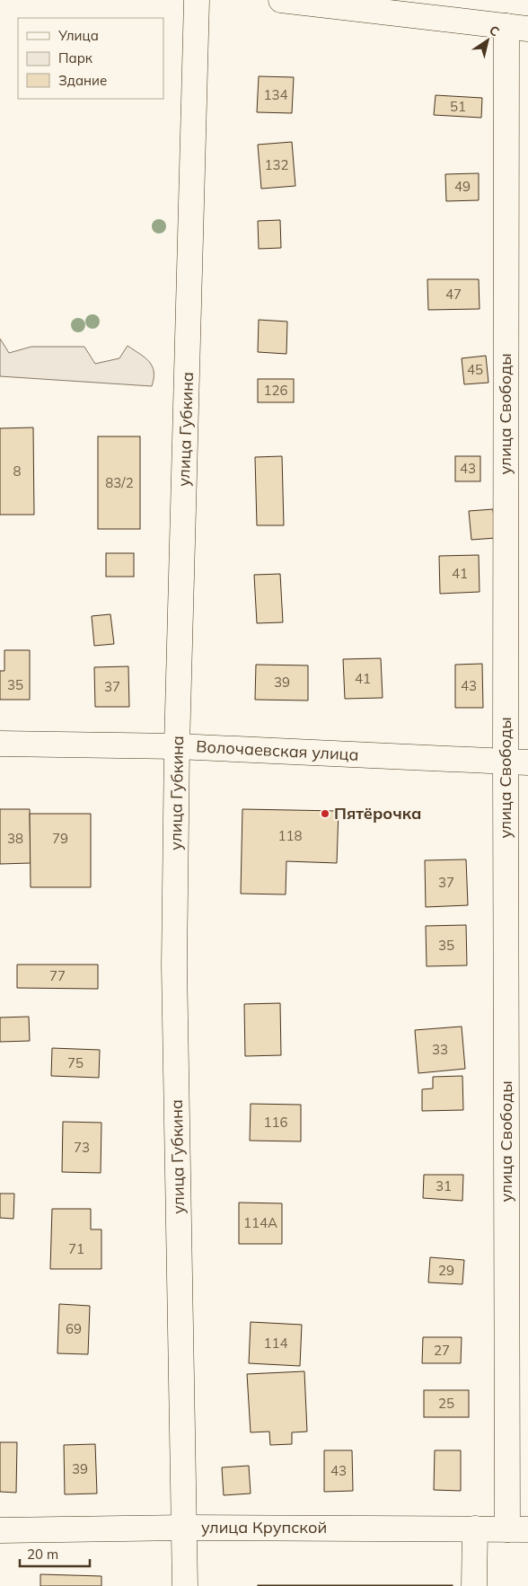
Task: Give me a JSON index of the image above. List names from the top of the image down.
{
  "streets": {
    "street": [
      "улица Свободы",
      "улица Губкина",
      "Волочаевская улица",
      "улица Крупской"
    ]
  },
  "crossings": [
    ["улица Свободы", "Волочаевская улица"],
    ["улица Свободы", "улица Крупской"],
    ["улица Губкина", "Волочаевская улица"],
    ["улица Губкина", "улица Крупской"]
  ],
  "places": ["Пятёрочка"],
  "house_numbers": [
    "134",
    "51",
    "132",
    "49",
    "47",
    "45",
    "126",
    "43",
    "8",
    "83/2",
    "41",
    "41",
    "39",
    "35",
    "43",
    "37",
    "118",
    "38",
    "79",
    "37",
    "35",
    "77",
    "33",
    "75",
    "116",
    "73",
    "31",
    "114А",
    "71",
    "29",
    "69",
    "114",
    "27",
    "25",
    "39",
    "43"
  ],
  "legend": ["Улица", "Парк", "Здание"],
  "scale_bar": "20 m",
  "north": "top right"
}
